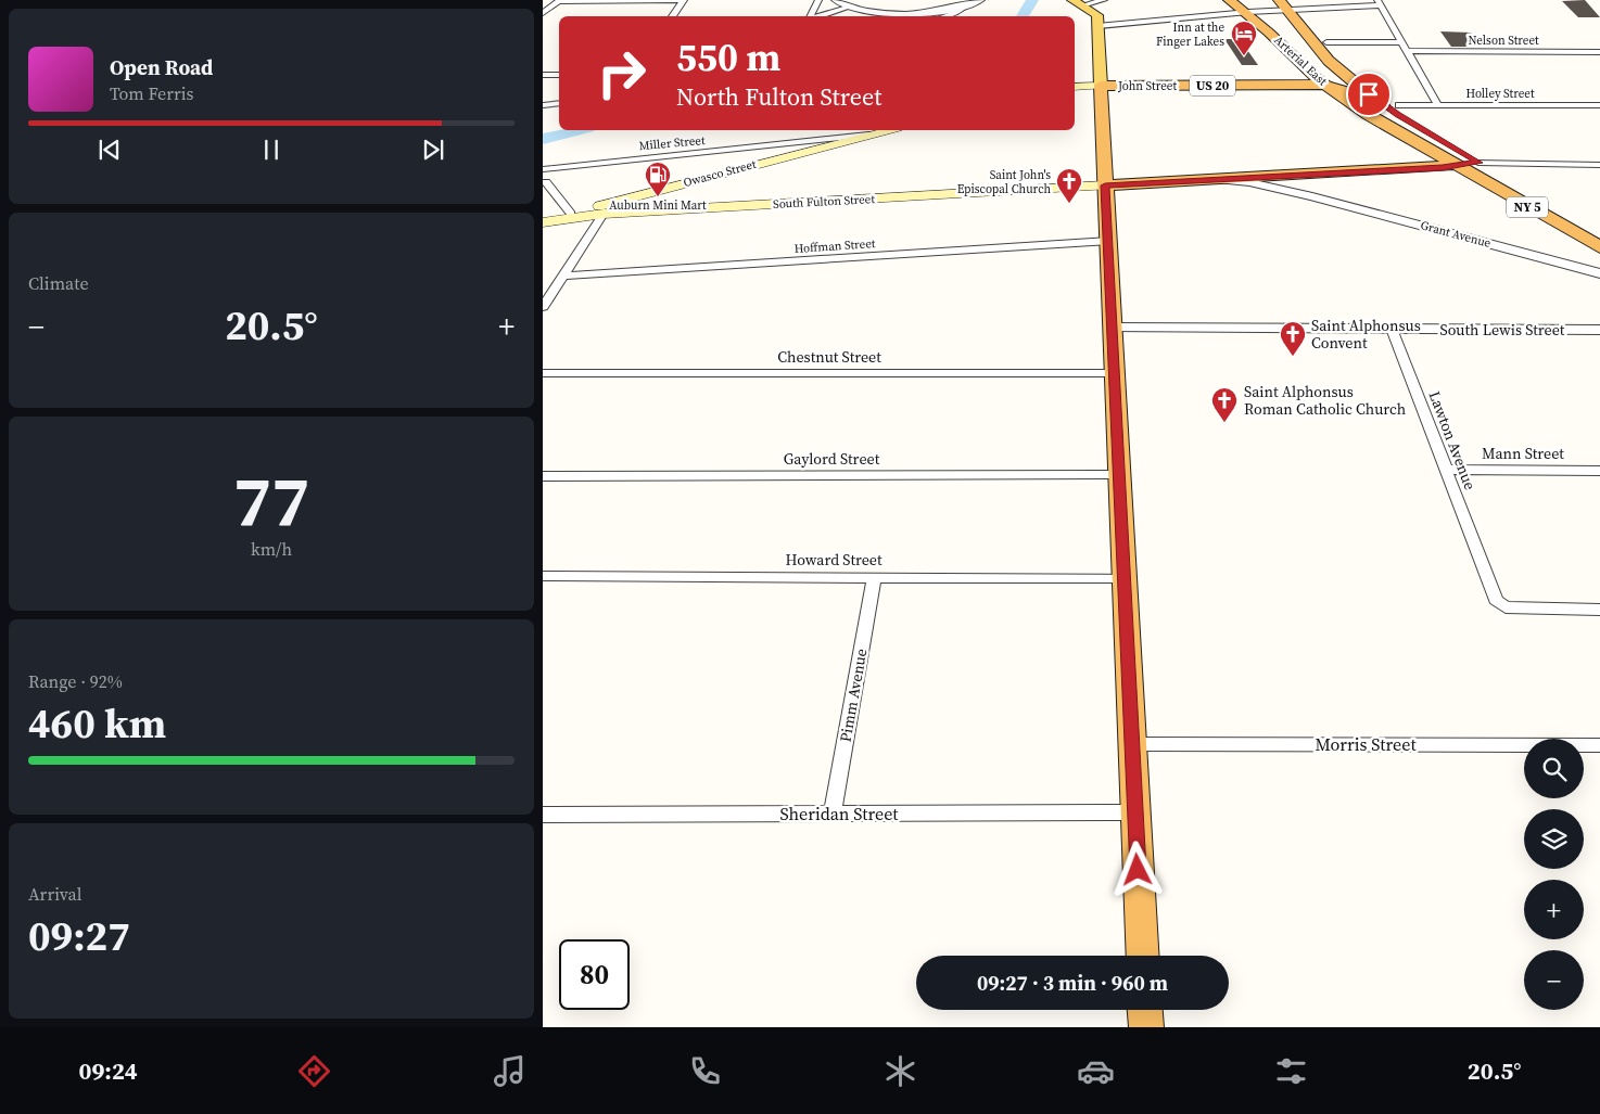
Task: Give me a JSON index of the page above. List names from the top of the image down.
{
  "streets": {
    "highway": [
      "Arterial East",
      "John Street",
      "US 20",
      "NY 5"
    ],
    "main road": ["Owasco Street", "South Fulton Street"],
    "street": [
      "Nelson Street",
      "Holley Street",
      "Miller Street",
      "Grant Avenue",
      "Hoffman Street",
      "South Lewis Street",
      "Chestnut Street",
      "Lawton Avenue",
      "Mann Street",
      "Gaylord Street",
      "Howard Street",
      "Pimm Avenue",
      "Morris Street",
      "Sheridan Street"
    ]
  },
  "crossings": [
    ["Arterial East", "John Street"],
    ["Miller Street", "Owasco Street"],
    ["Owasco Street", "South Fulton Street"],
    ["South Lewis Street", "Lawton Avenue"],
    ["Lawton Avenue", "Mann Street"],
    ["Howard Street", "Pimm Avenue"],
    ["Pimm Avenue", "Sheridan Street"]
  ],
  "places": {
    "hotel": ["Inn at the Finger Lakes"],
    "fuel station": ["Auburn Mini Mart"],
    "church": ["Saint John's Episcopal Church", "Saint Alphonsus Convent", "Saint Alphonsus Roman Catholic Church"]
  },
  "page": {
    "turn": ["550 m", "North Fulton Street"],
    "song": ["Open Road", "Tom Ferris"],
    "tile": [
      "Climate",
      ["77", "km/h"],
      ["Range · 92%", "460 km"],
      ["Arrival", "09:27"]
    ],
    "heat": ["−", "20.5°", "+"],
    "map_buttons": ["+", "−"],
    "limit": "80",
    "trip": "09:27 · 3 min · 960 m",
    "tabs": ["09:24", "20.5°"]
  }
}
